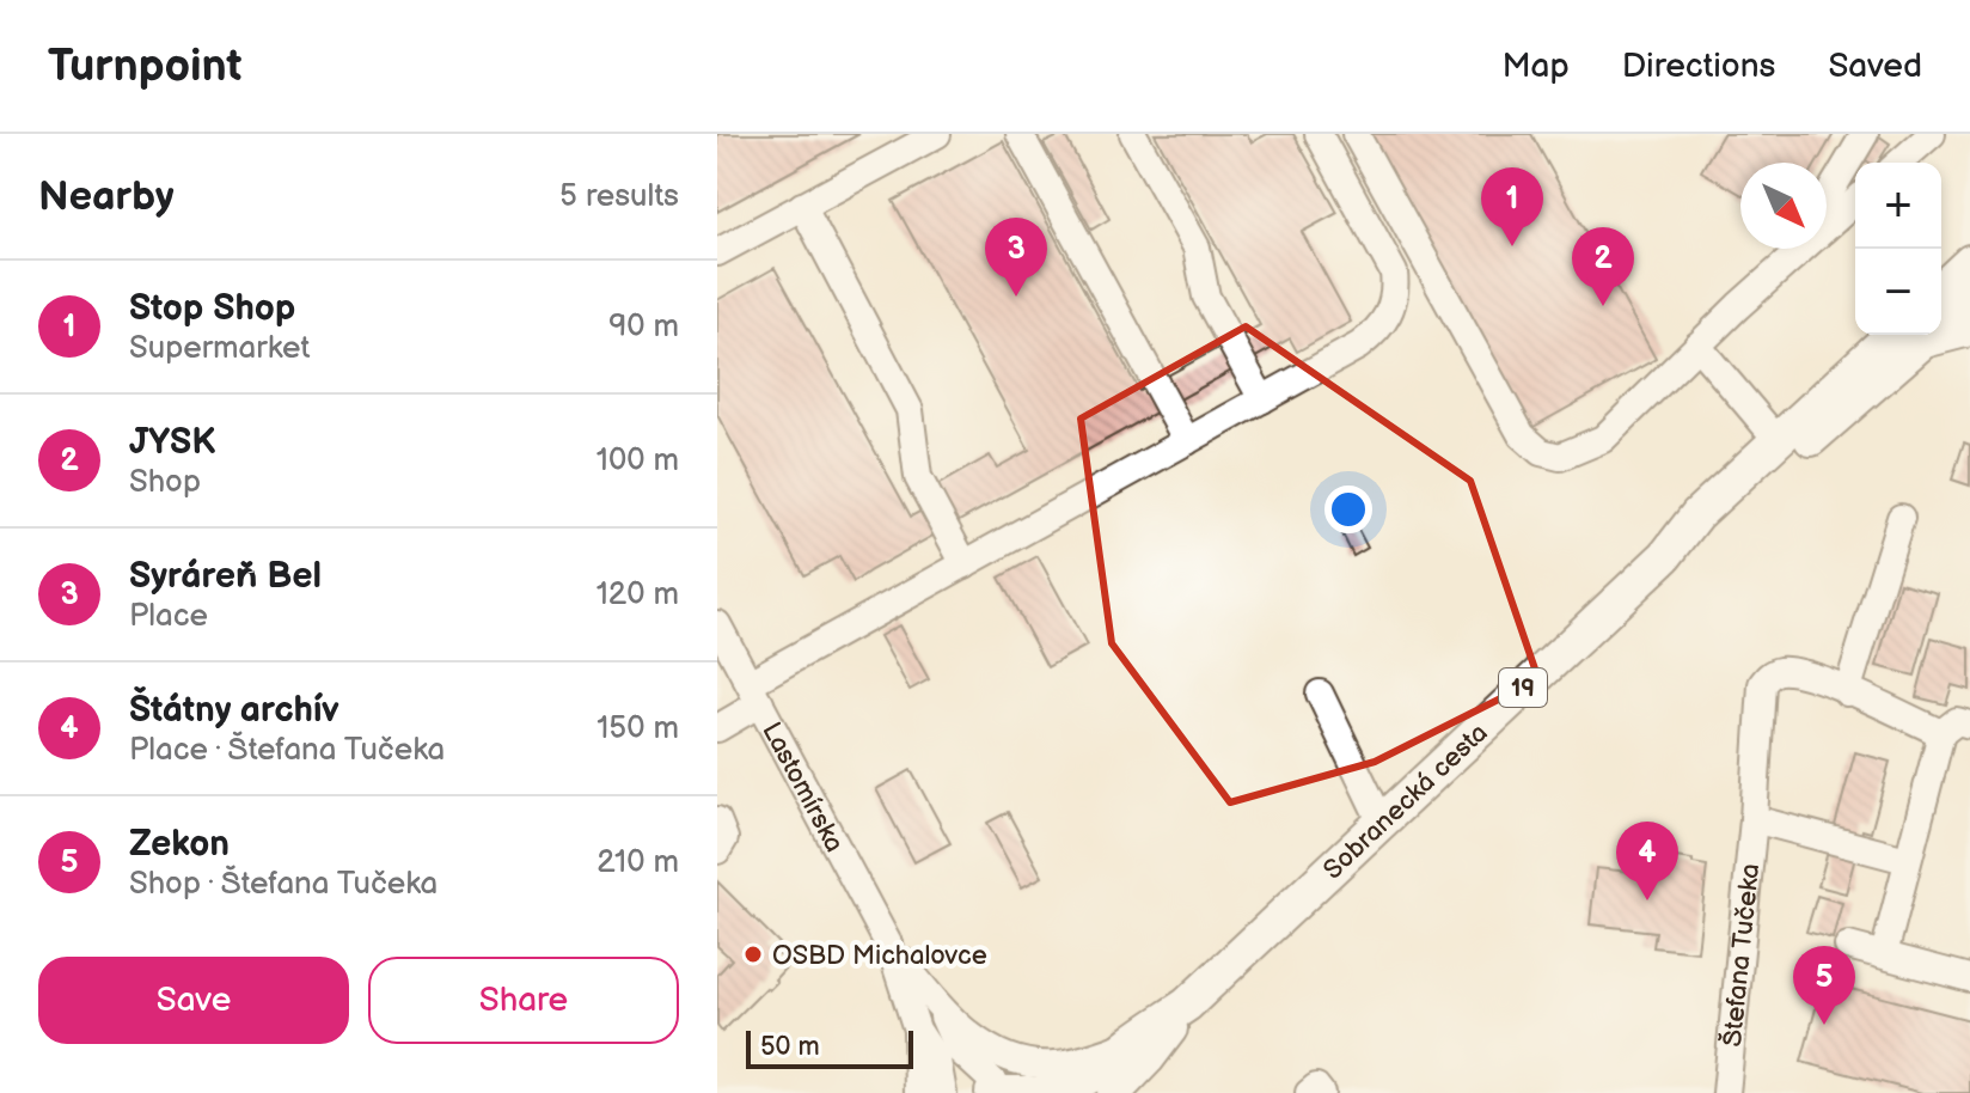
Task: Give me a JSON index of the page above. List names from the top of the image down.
{
  "streets": {
    "main road": ["19", "Sobranecká cesta"],
    "street": ["Lastomírska", "Štefana Tučeka"]
  },
  "crossings": [
    ["19", "Sobranecká cesta"]
  ],
  "places": ["OSBD Michalovce"],
  "scale_bar": "50 m",
  "north": "bottom right",
  "page": {
    "header": "Turnpoint",
    "nav": ["Map", "Directions", "Saved"],
    "heading": ["Nearby", "5 results"],
    "map_buttons": ["+", "−"],
    "pins": [
      "1",
      "3",
      "2",
      "4",
      "5"
    ],
    "list": [
      {
        "mark": "1",
        "name": "Stop Shop",
        "note": "Supermarket",
        "value": "90 m"
      },
      {
        "mark": "2",
        "name": "JYSK",
        "note": "Shop",
        "value": "100 m"
      },
      {
        "mark": "3",
        "name": "Syráreň Bel",
        "note": "Place",
        "value": "120 m"
      },
      {
        "mark": "4",
        "name": "Štátny archív",
        "note": "Place · Štefana Tučeka",
        "value": "150 m"
      },
      {
        "mark": "5",
        "name": "Zekon",
        "note": "Shop · Štefana Tučeka",
        "value": "210 m"
      }
    ],
    "buttons": ["Save", "Share"],
    "scale": "50 m"
  }
}
